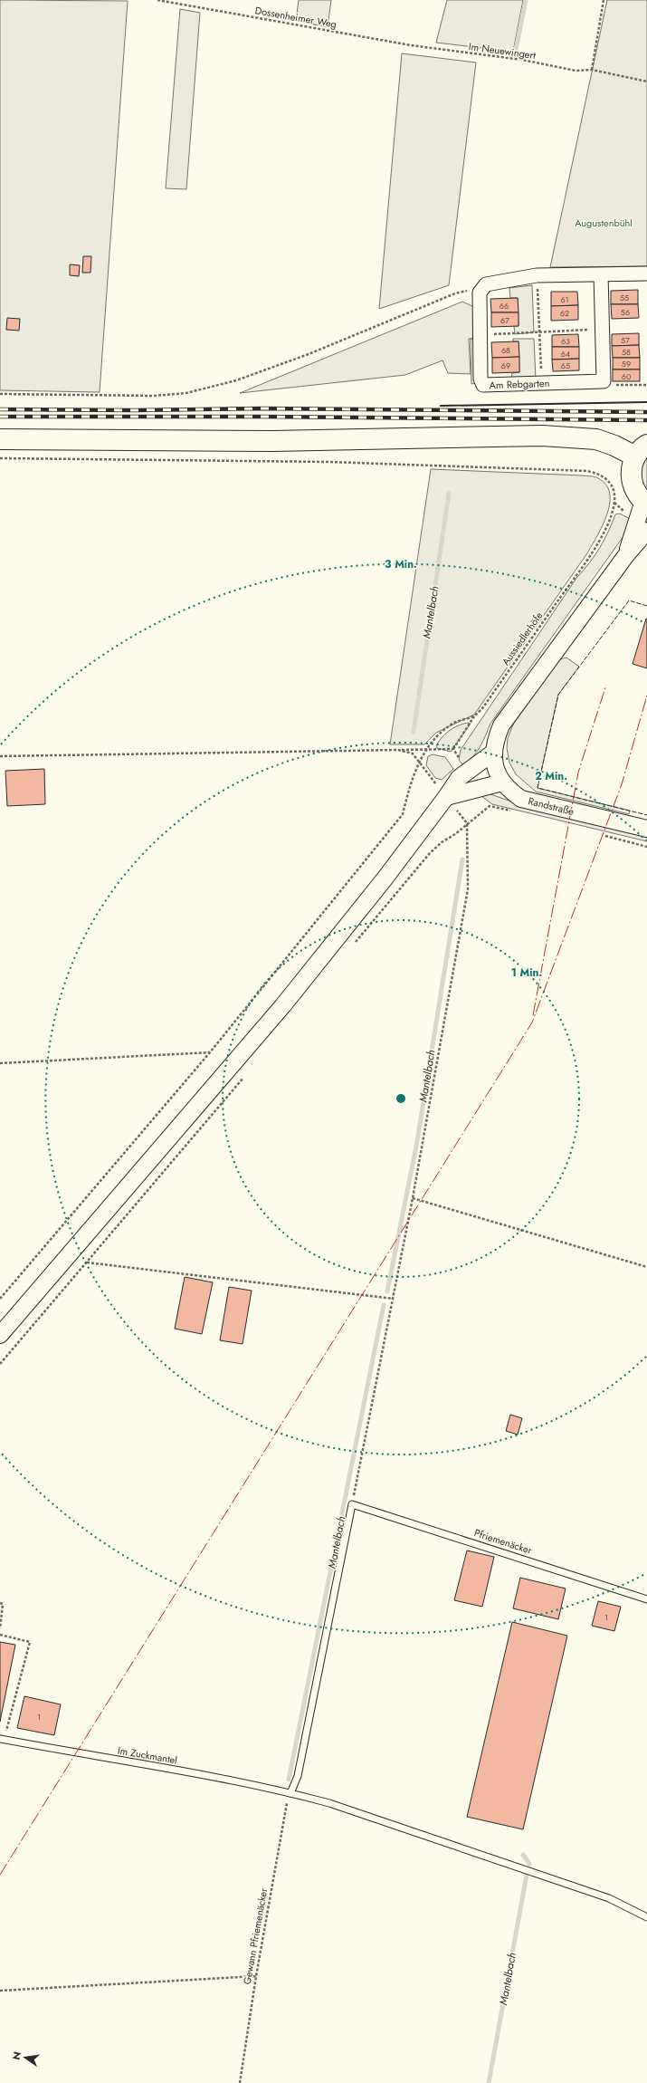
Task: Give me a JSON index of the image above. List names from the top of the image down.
{
  "streets": {
    "street": ["Am Rebgarten", "Randstraße"],
    "lane": ["Pfriemenäcker", "Im Zuckmantel"],
    "path": [
      "Dossenheimer Weg",
      "Im Neuewingert",
      "Aussiedlerhöfe",
      "Gewann Pfriemenäcker"
    ]
  },
  "crossings": [
    ["Dossenheimer Weg", "Im Neuewingert"],
    ["Im Zuckmantel", "Gewann Pfriemenäcker"]
  ],
  "water": ["Mantelbach"],
  "parks": ["Augustenbühl"],
  "house_numbers": [
    "55",
    "61",
    "66",
    "56",
    "62",
    "67",
    "57",
    "63",
    "68",
    "58",
    "64",
    "59",
    "69",
    "65",
    "60",
    "1",
    "1"
  ],
  "north": "left",
  "rings": ["3 Min.", "2 Min.", "1 Min."]
}
